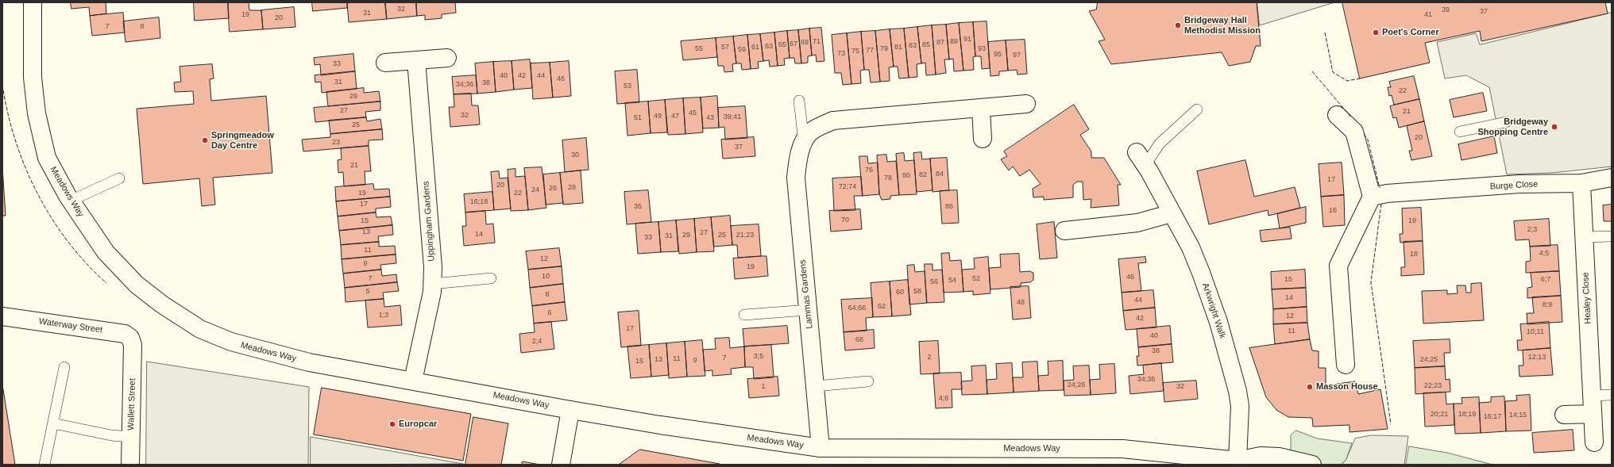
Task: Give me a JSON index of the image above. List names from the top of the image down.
{
  "streets": {
    "street": [
      "Burge Close",
      "Meadows Way",
      "Uppingham Gardens",
      "Lammas Gardens",
      "Healey Close",
      "Arkwright Walk",
      "Waterway Street",
      "Wallett Street"
    ]
  },
  "crossings": [
    ["Burge Close", "Healey Close"],
    ["Meadows Way", "Uppingham Gardens"],
    ["Meadows Way", "Lammas Gardens"],
    ["Meadows Way", "Arkwright Walk"],
    ["Waterway Street", "Wallett Street"]
  ],
  "places": [
    "Bridgeway Hall Methodist Mission",
    "Poet's Corner",
    "Bridgeway Shopping Centre",
    "Springmeadow Day Centre",
    "Masson House",
    "Europcar"
  ],
  "house_numbers": [
    "32",
    "39",
    "37",
    "31",
    "19",
    "41",
    "20",
    "7",
    "8",
    "91",
    "71",
    "89",
    "69",
    "87",
    "67",
    "65",
    "85",
    "83",
    "63",
    "57",
    "61",
    "81",
    "55",
    "79",
    "93",
    "59",
    "77",
    "75",
    "73",
    "95",
    "97",
    "33",
    "40",
    "42",
    "44",
    "46",
    "31",
    "38",
    "34;36",
    "53",
    "22",
    "29",
    "27",
    "21",
    "45",
    "32",
    "49",
    "47",
    "39;41",
    "51",
    "43",
    "25",
    "20",
    "23",
    "37",
    "30",
    "21",
    "76",
    "84",
    "82",
    "80",
    "78",
    "17",
    "20",
    "72;74",
    "28",
    "26",
    "24",
    "19",
    "22",
    "16;18",
    "17",
    "35",
    "86",
    "16",
    "70",
    "15",
    "19",
    "2;3",
    "13",
    "27",
    "14",
    "29",
    "25",
    "21;23",
    "31",
    "33",
    "11",
    "4;5",
    "18",
    "12",
    "9",
    "19",
    "10",
    "46",
    "7",
    "52",
    "15",
    "6;7",
    "54",
    "56",
    "5",
    "58",
    "60",
    "8",
    "14",
    "44",
    "48",
    "8;9",
    "62",
    "64;66",
    "6",
    "1;3",
    "12",
    "42",
    "17",
    "11",
    "10;11",
    "40",
    "68",
    "2;4",
    "38",
    "3;5",
    "2",
    "12;13",
    "7",
    "11",
    "13",
    "24;25",
    "9",
    "15",
    "34;36",
    "24;26",
    "22;23",
    "1",
    "32",
    "4;6",
    "20;21",
    "18;19",
    "14;15",
    "16;17"
  ]
}
